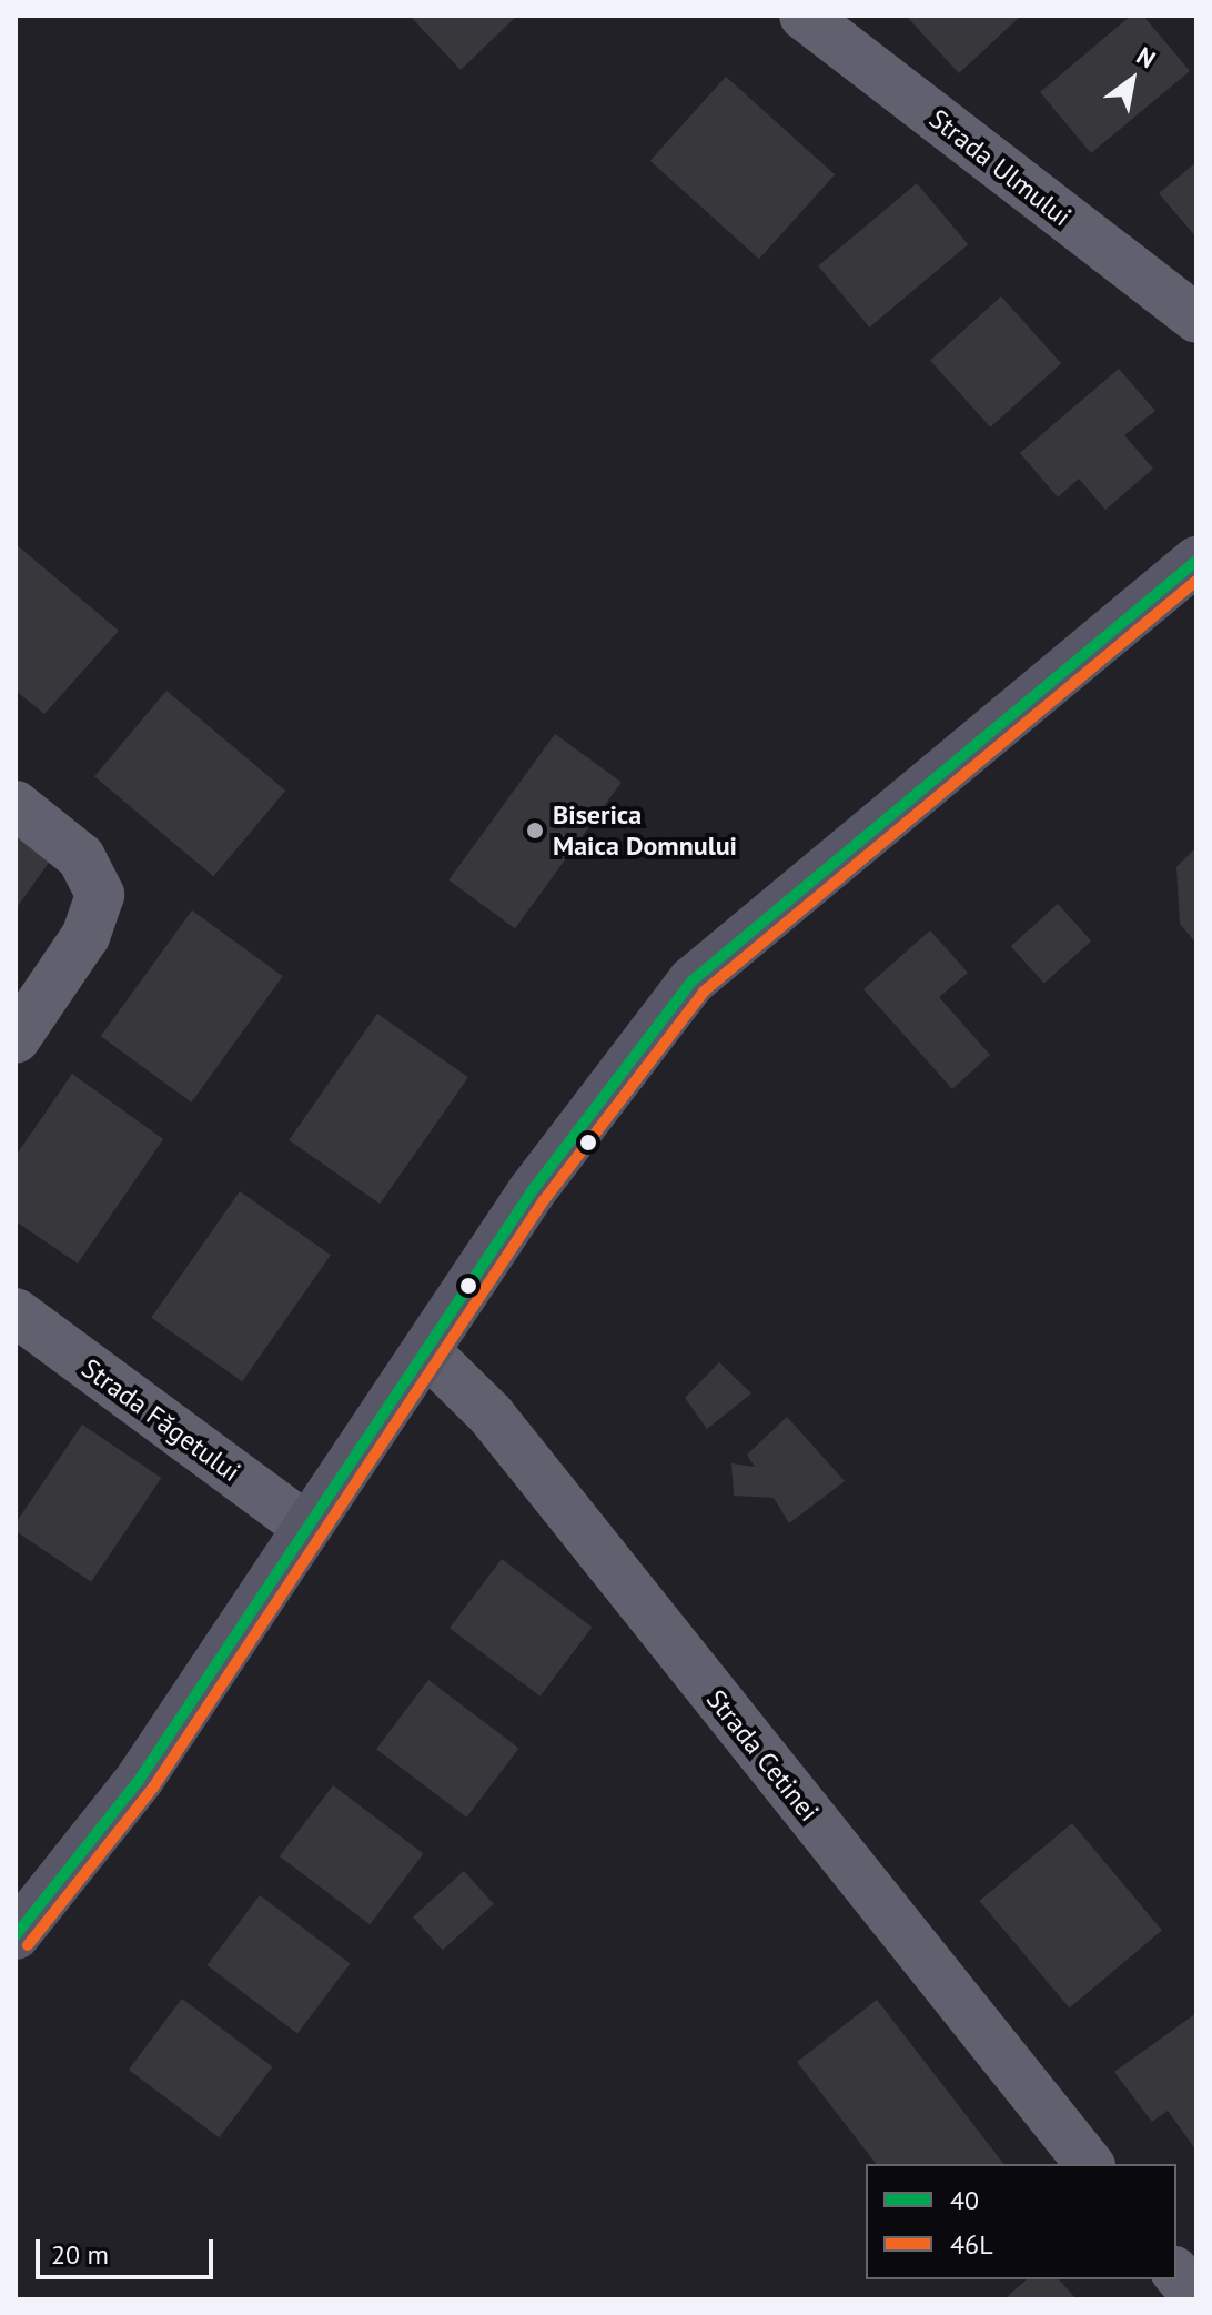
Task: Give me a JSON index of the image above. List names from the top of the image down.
{
  "streets": {
    "street": ["Strada Ulmului", "Strada Făgetului", "Strada Cetinei"]
  },
  "places": ["Biserica Maica Domnului"],
  "lines": ["transit line 40", "transit line 46L"],
  "legend": ["40", "46L"],
  "scale_bar": "20 m",
  "north": "top right"
}
